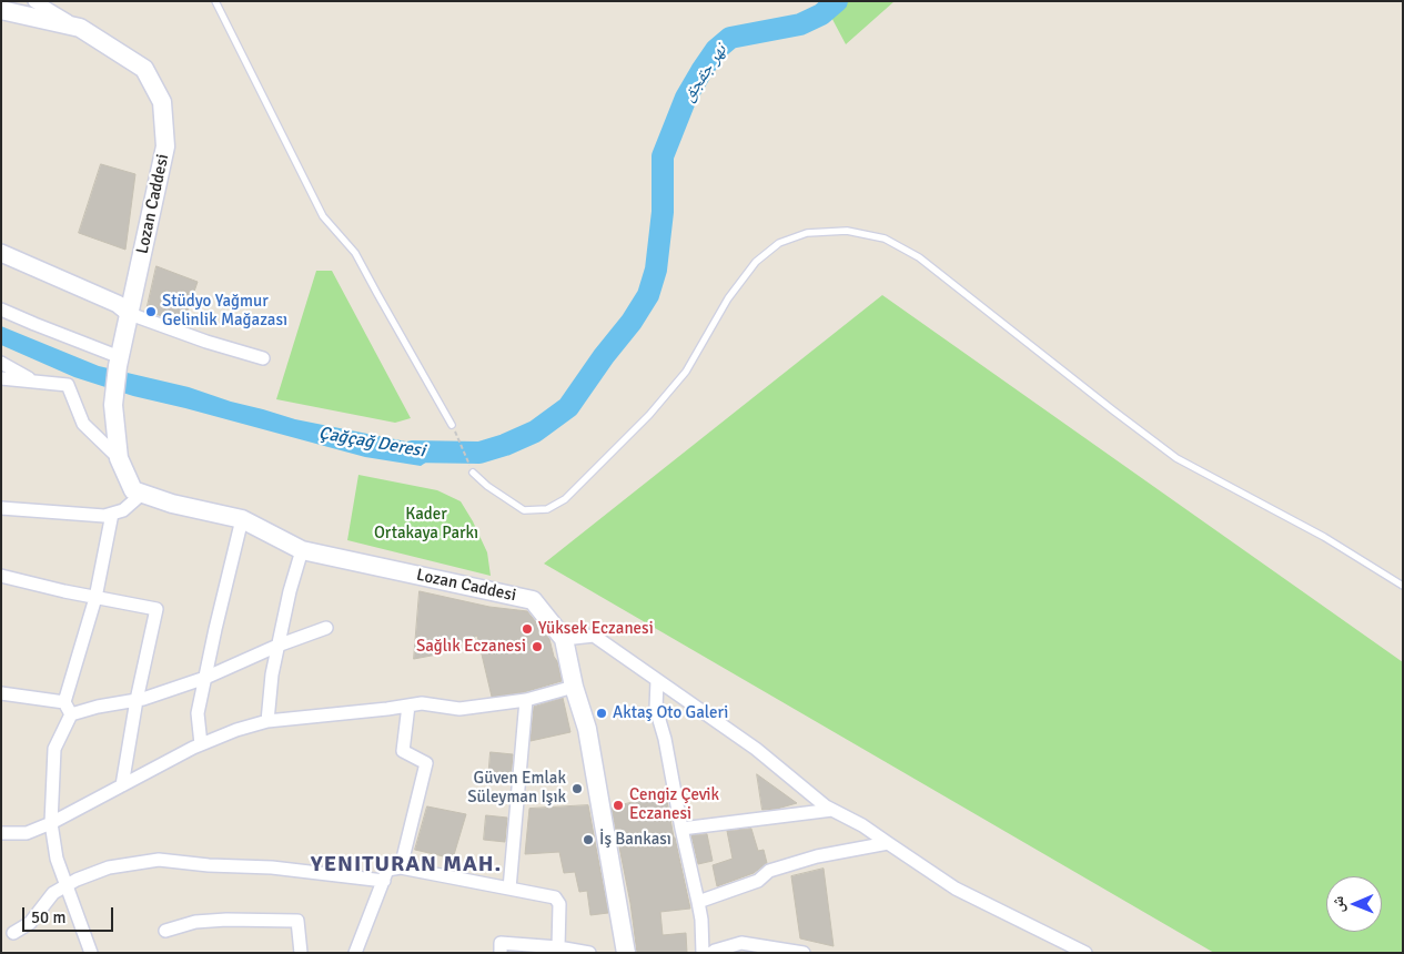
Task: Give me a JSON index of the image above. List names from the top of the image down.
{
  "streets": {
    "main road": ["Lozan Caddesi"]
  },
  "districts": ["YENITURAN MAH."],
  "water": ["نهر جقجق", "Çağçağ Deresi"],
  "parks": ["Kader Ortakaya Parkı"],
  "places": [
    "Stüdyo Yağmur Gelinlik Mağazası",
    "Yüksek Eczanesi",
    "Sağlık Eczanesi",
    "Aktaş Oto Galeri",
    "Güven Emlak Süleyman Işık",
    "Cengiz Çevik Eczanesi",
    "İş Bankası"
  ],
  "scale_bar": "50 m",
  "north": "left"
}
